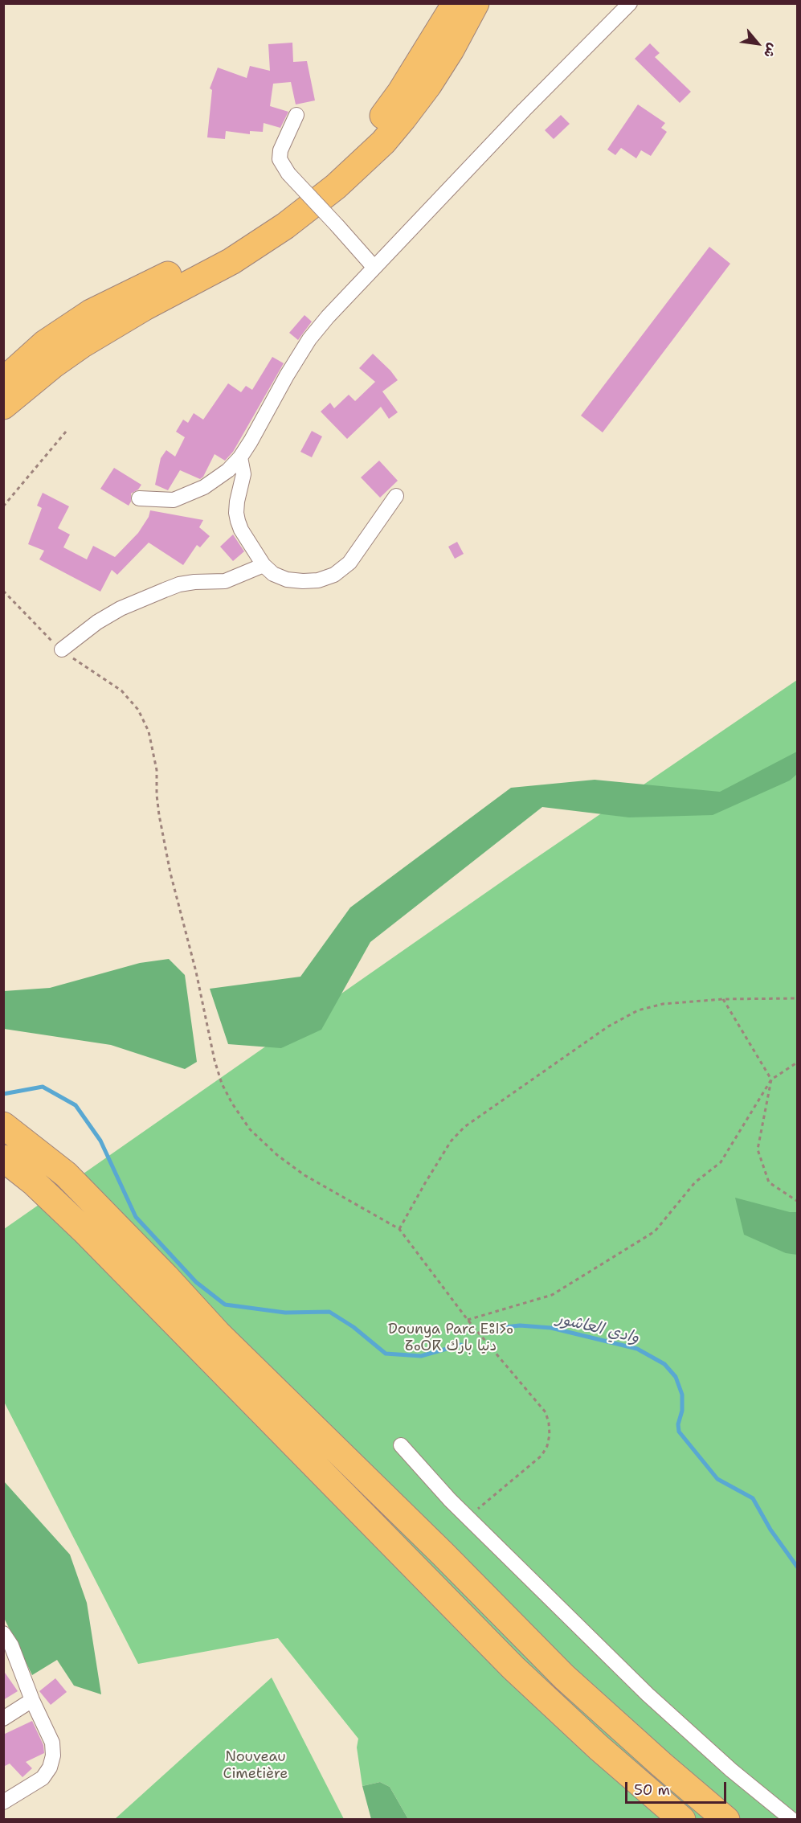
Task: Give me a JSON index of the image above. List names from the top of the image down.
{
  "water": ["وادي العاشور"],
  "parks": ["Dounya Parc ⴹⵓⵏⵢⴰ ⵒⴰⵔⴽ دنيا بارك", "Nouveau Cimetière"],
  "scale_bar": "50 m",
  "north": "bottom right"
}
